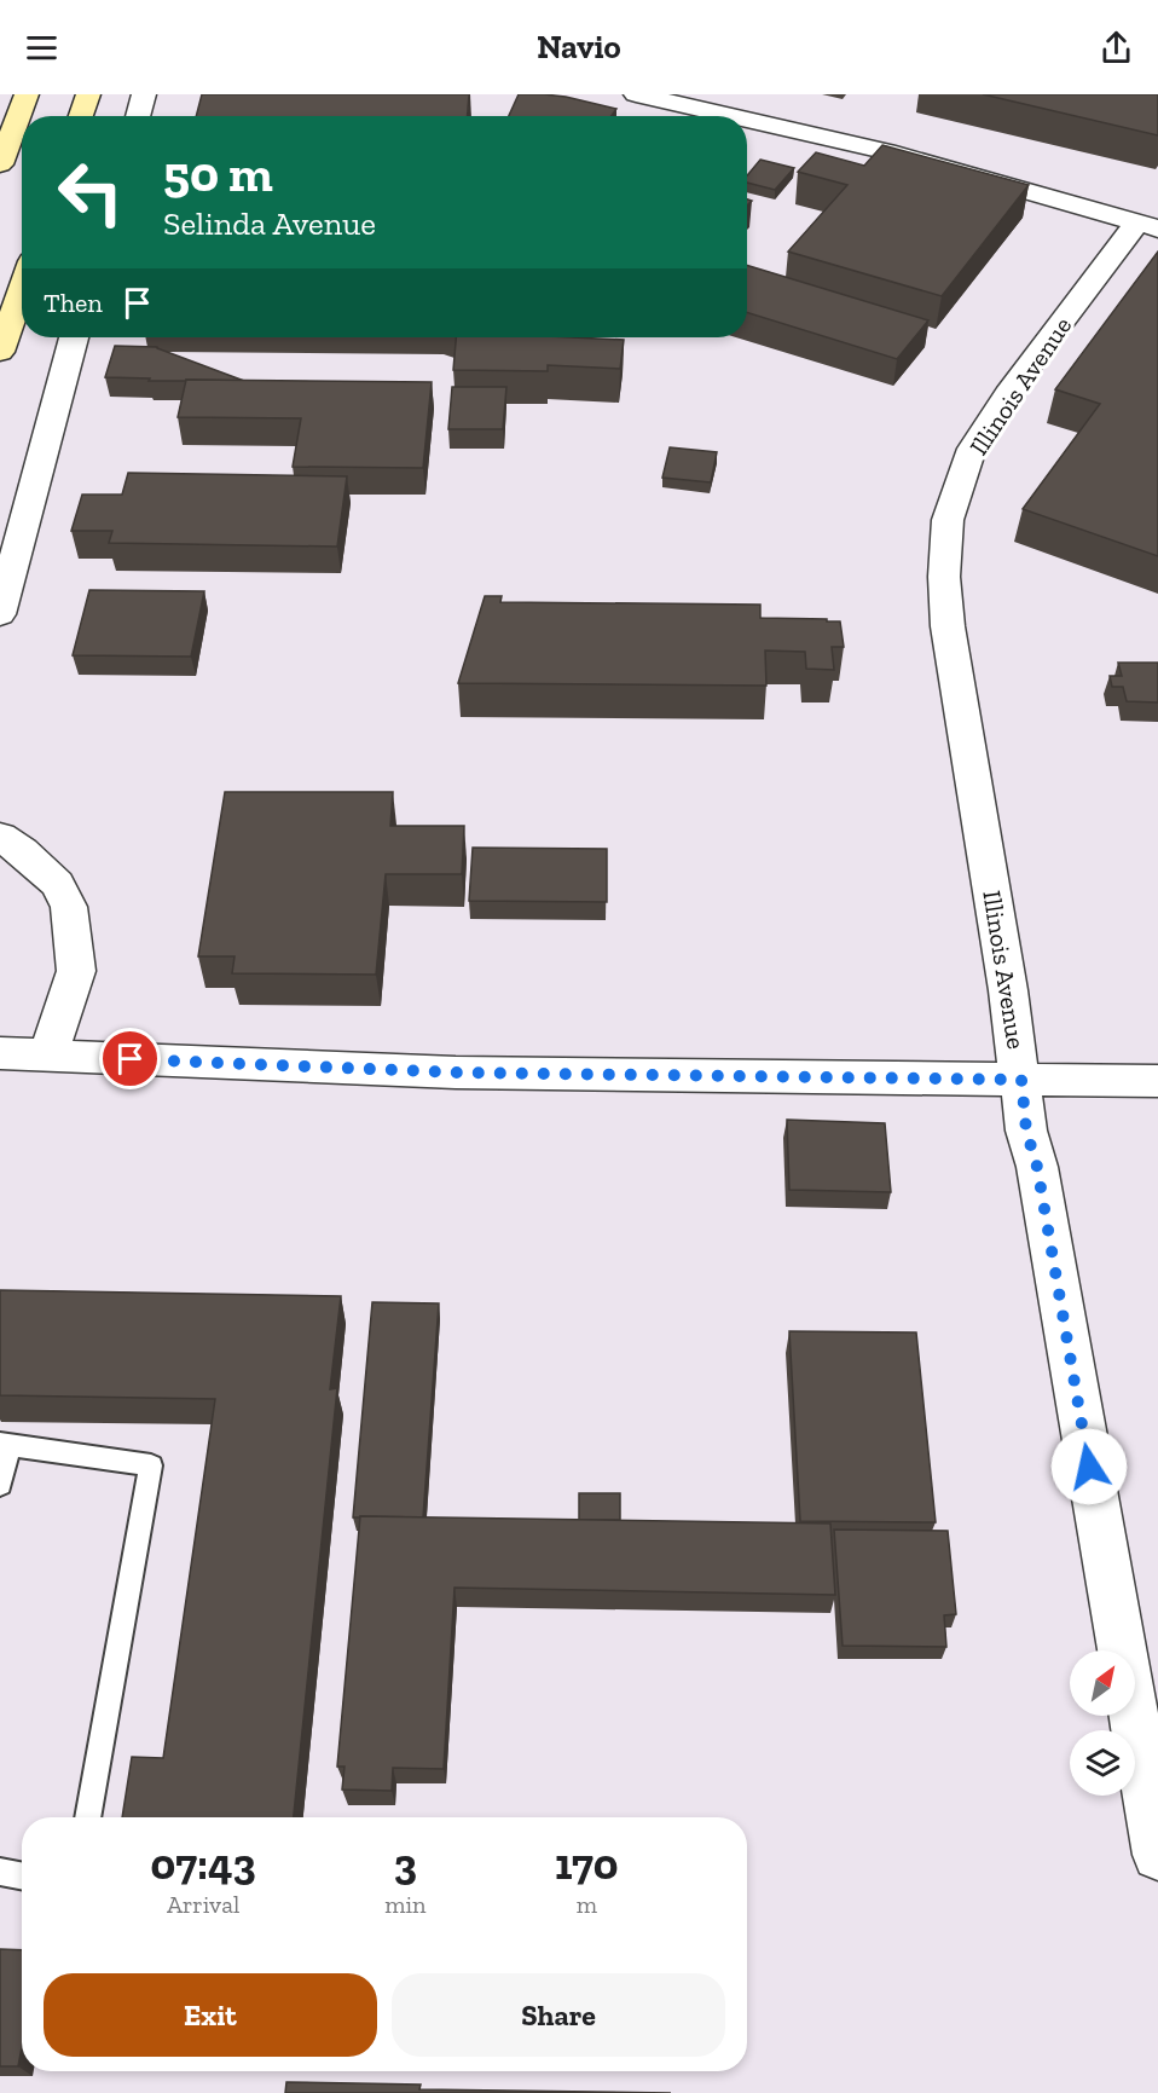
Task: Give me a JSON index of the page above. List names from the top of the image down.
{
  "streets": {
    "street": ["Illinois Avenue"]
  },
  "north": "top right",
  "page": {
    "header": "Navio",
    "turn": ["50 m", "Selinda Avenue"],
    "then": "Then",
    "eta": [
      "07:43",
      "Arrival",
      "3",
      "min",
      "170",
      "m"
    ],
    "buttons": ["Exit", "Share"]
  }
}
